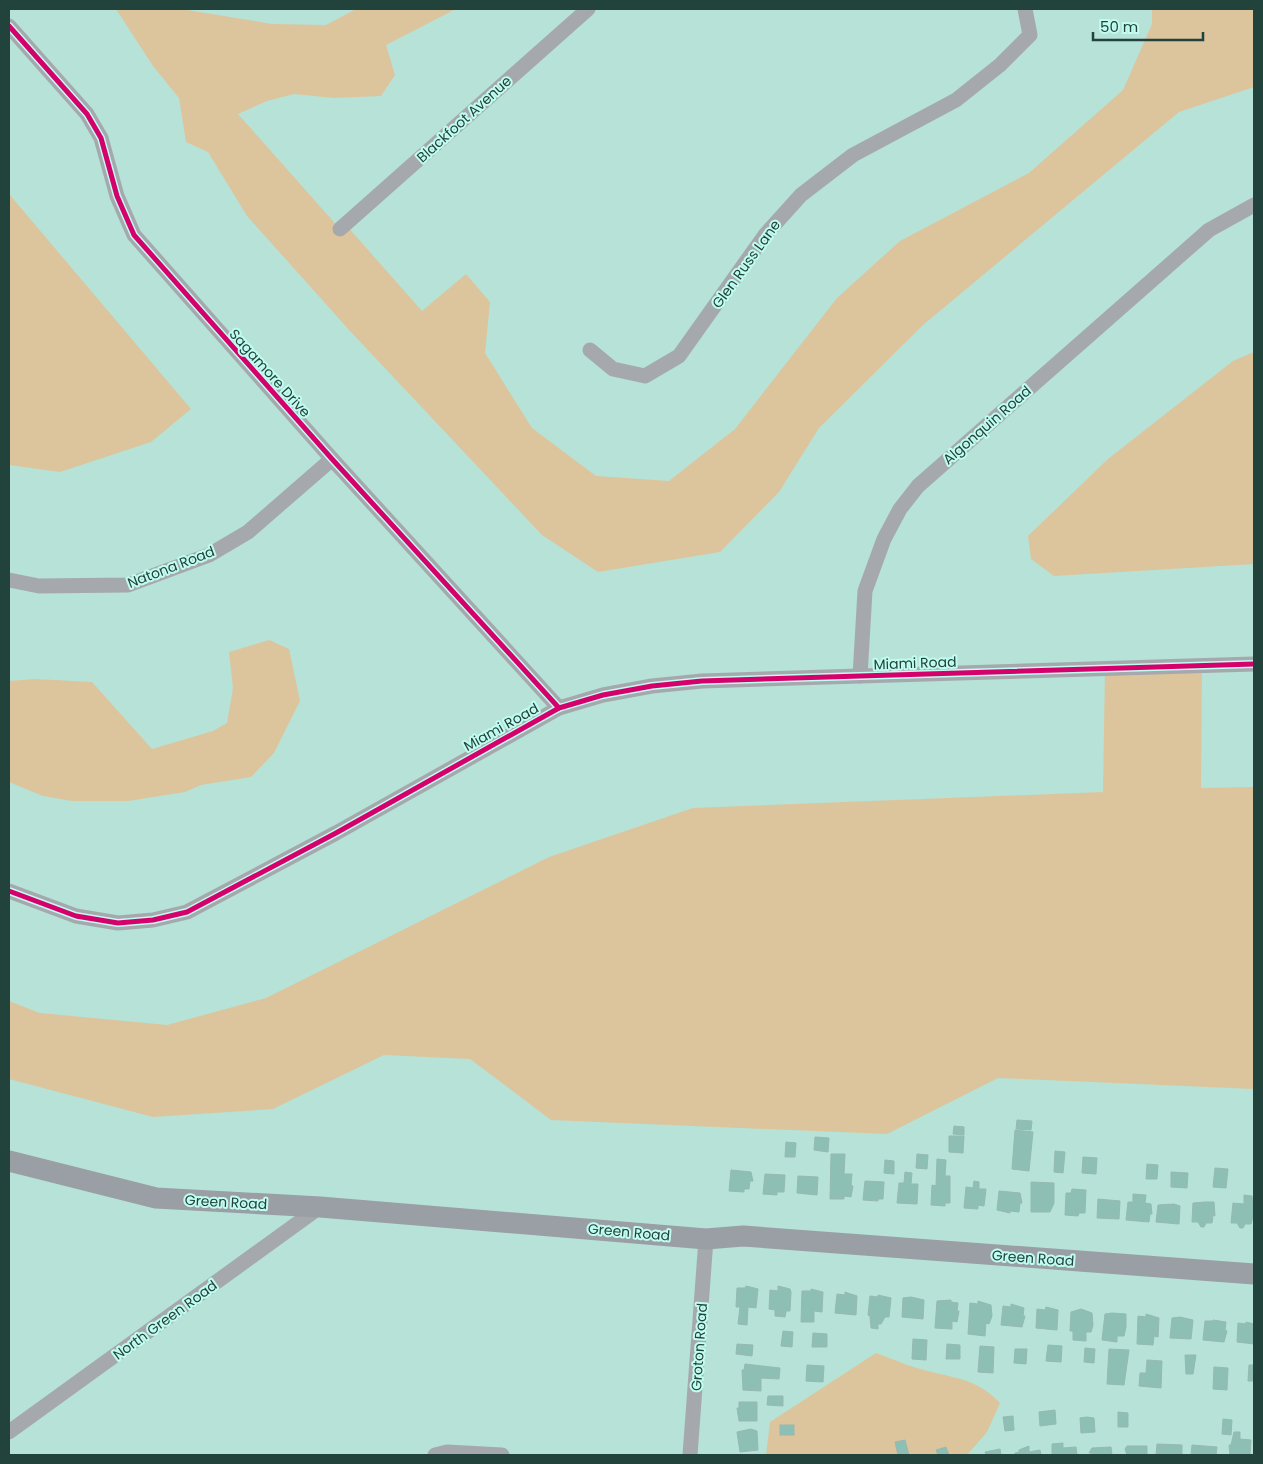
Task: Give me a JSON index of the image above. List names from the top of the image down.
{
  "streets": {
    "main road": ["Green Road"],
    "street": [
      "Blackfoot Avenue",
      "Glen Russ Lane",
      "Sagamore Drive",
      "Algonquin Road",
      "Natona Road",
      "Miami Road",
      "North Green Road",
      "Groton Road"
    ]
  },
  "crossings": [
    ["Sagamore Drive", "Natona Road"],
    ["Sagamore Drive", "Miami Road"],
    ["Algonquin Road", "Miami Road"],
    ["Green Road", "North Green Road"],
    ["Green Road", "Groton Road"]
  ],
  "scale_bar": "50 m"
}
